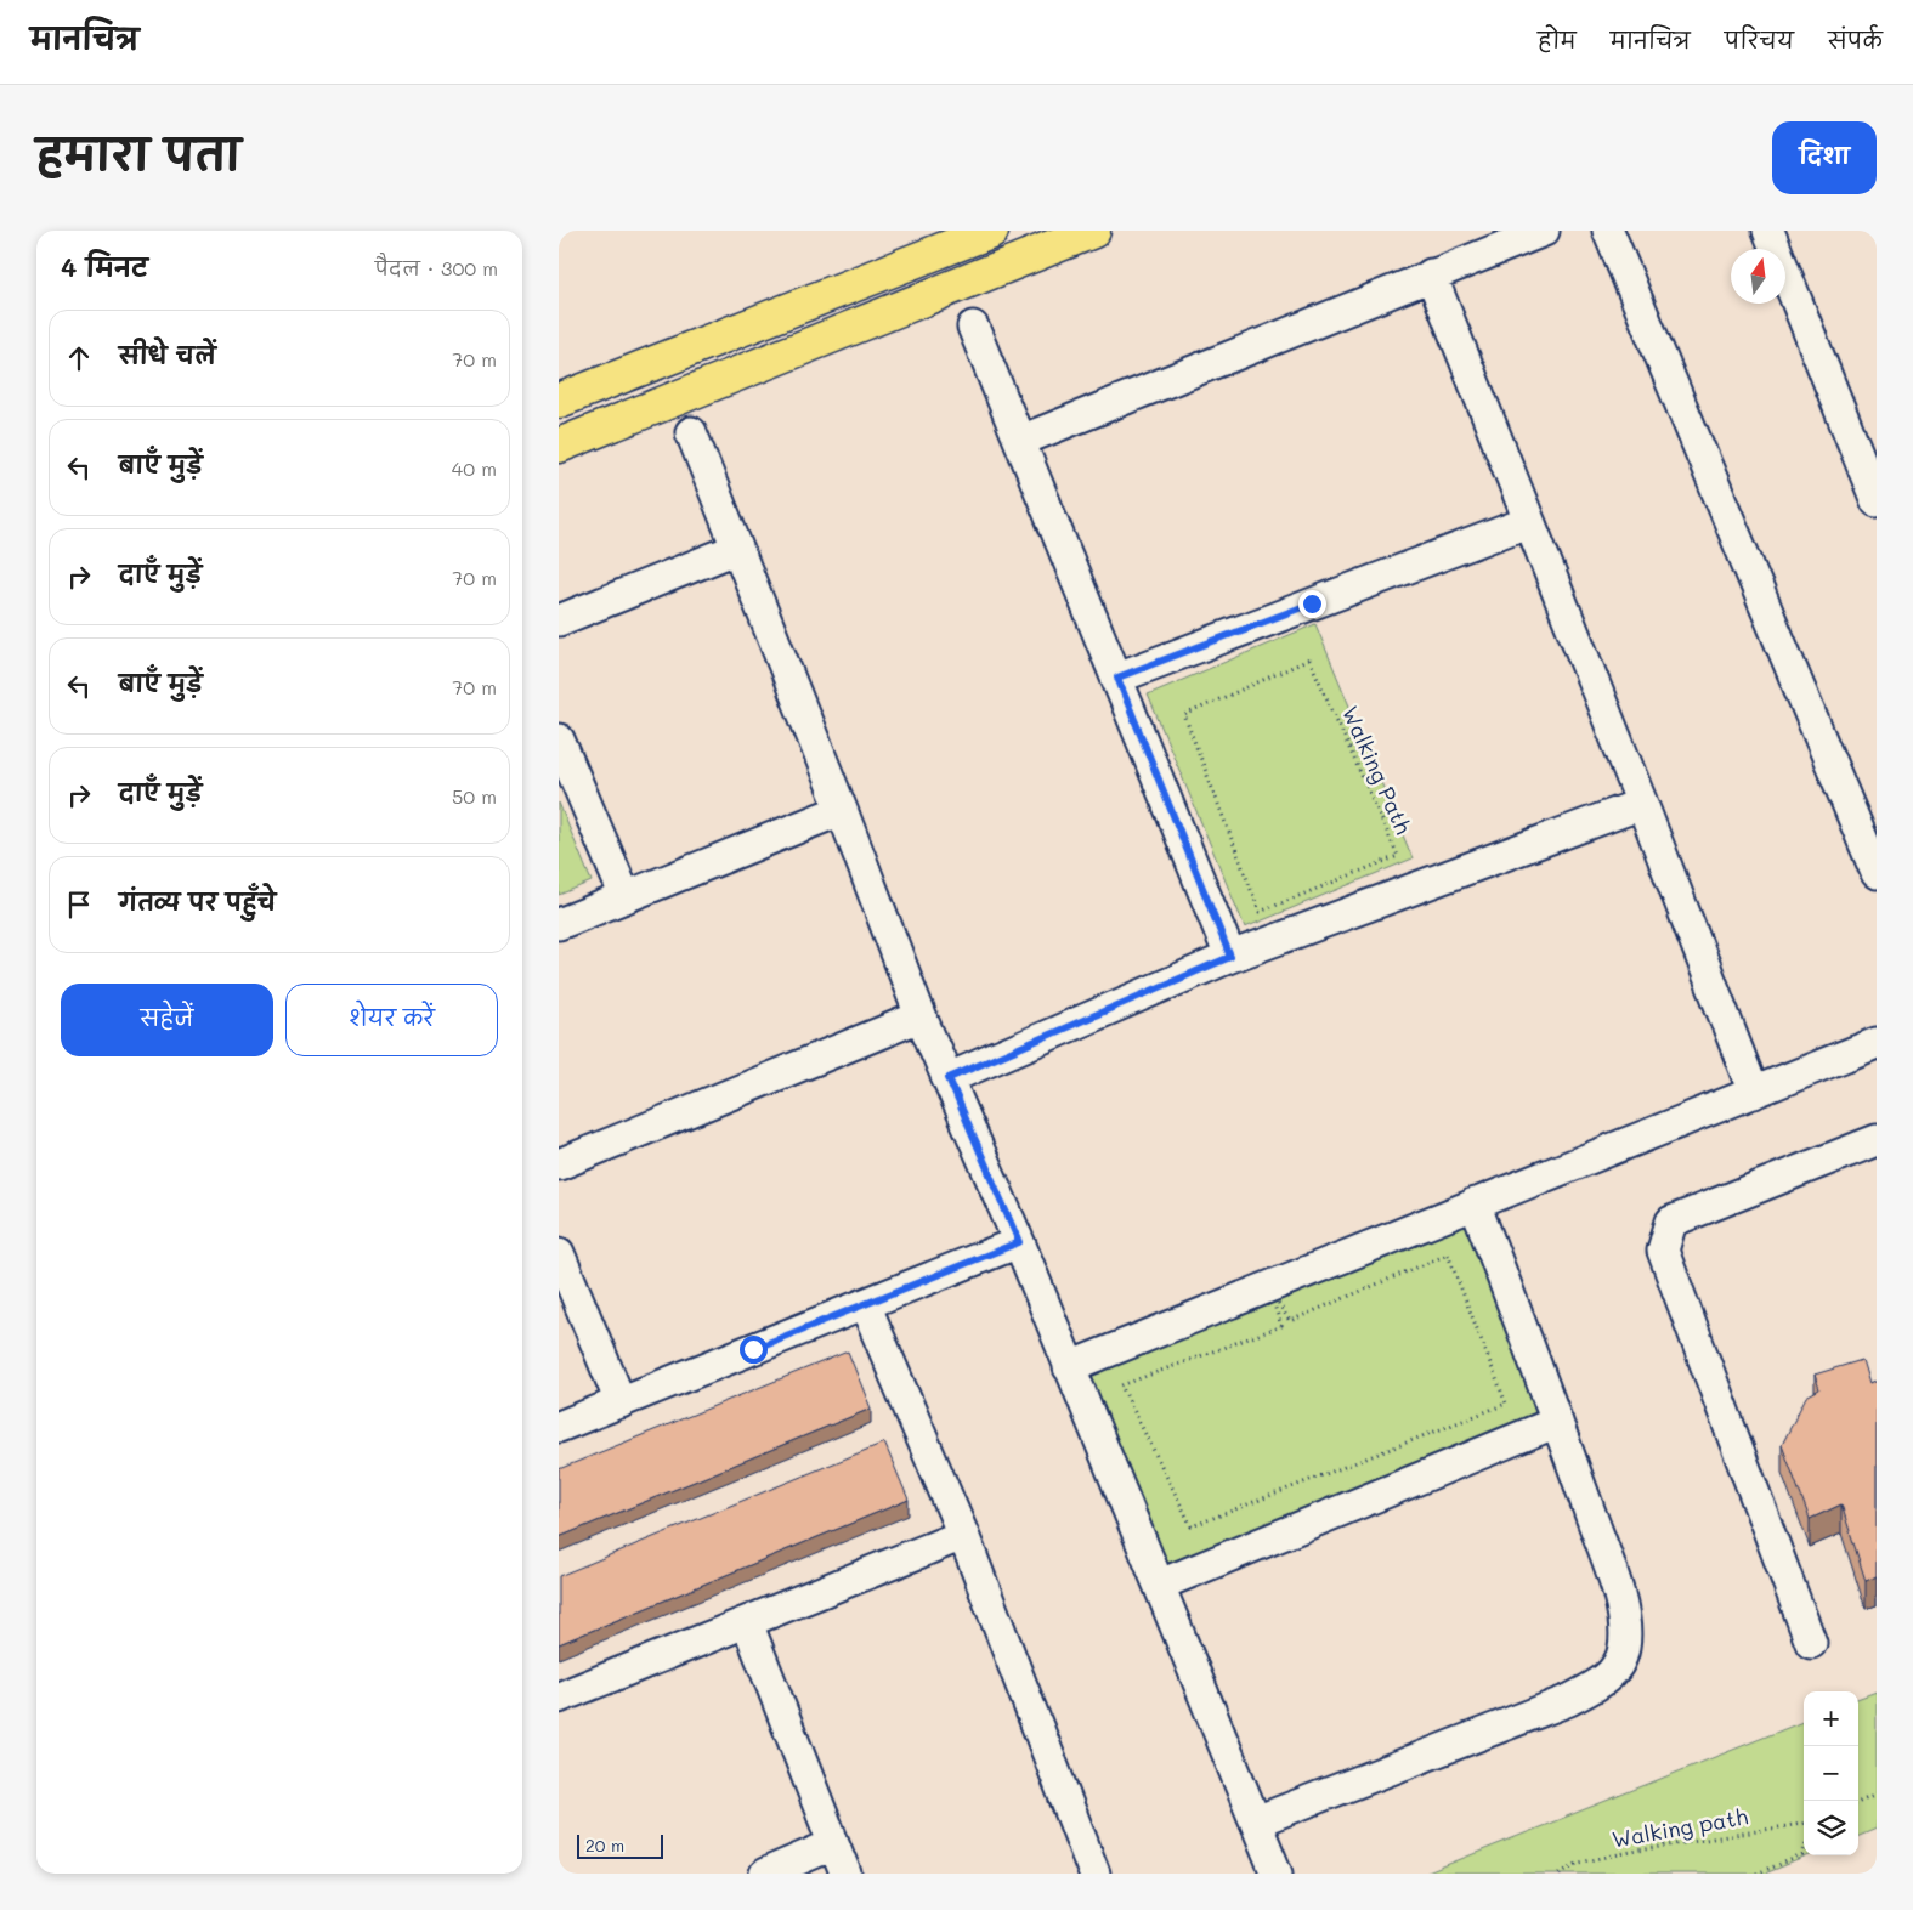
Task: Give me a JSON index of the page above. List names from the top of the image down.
{
  "streets": {
    "path": ["Walking Path", "Walking path"]
  },
  "scale_bar": "20 m",
  "north": "top",
  "page": {
    "header": "मानचित्र",
    "nav": [
      "होम",
      "मानचित्र",
      "परिचय",
      "संपर्क"
    ],
    "title": "हमारा पता",
    "buttons": [
      "दिशा",
      ["सहेजें", "शेयर करें"]
    ],
    "heading": ["4 मिनट", "पैदल · 300 m"],
    "list": [
      ["सीधे चलें", "70 m"],
      ["बाएँ मुड़ें", "40 m"],
      ["दाएँ मुड़ें", "70 m"],
      ["बाएँ मुड़ें", "70 m"],
      ["दाएँ मुड़ें", "50 m"],
      "गंतव्य पर पहुँचे"
    ],
    "map_buttons": ["+", "−"],
    "scale": "20 m"
  }
}
